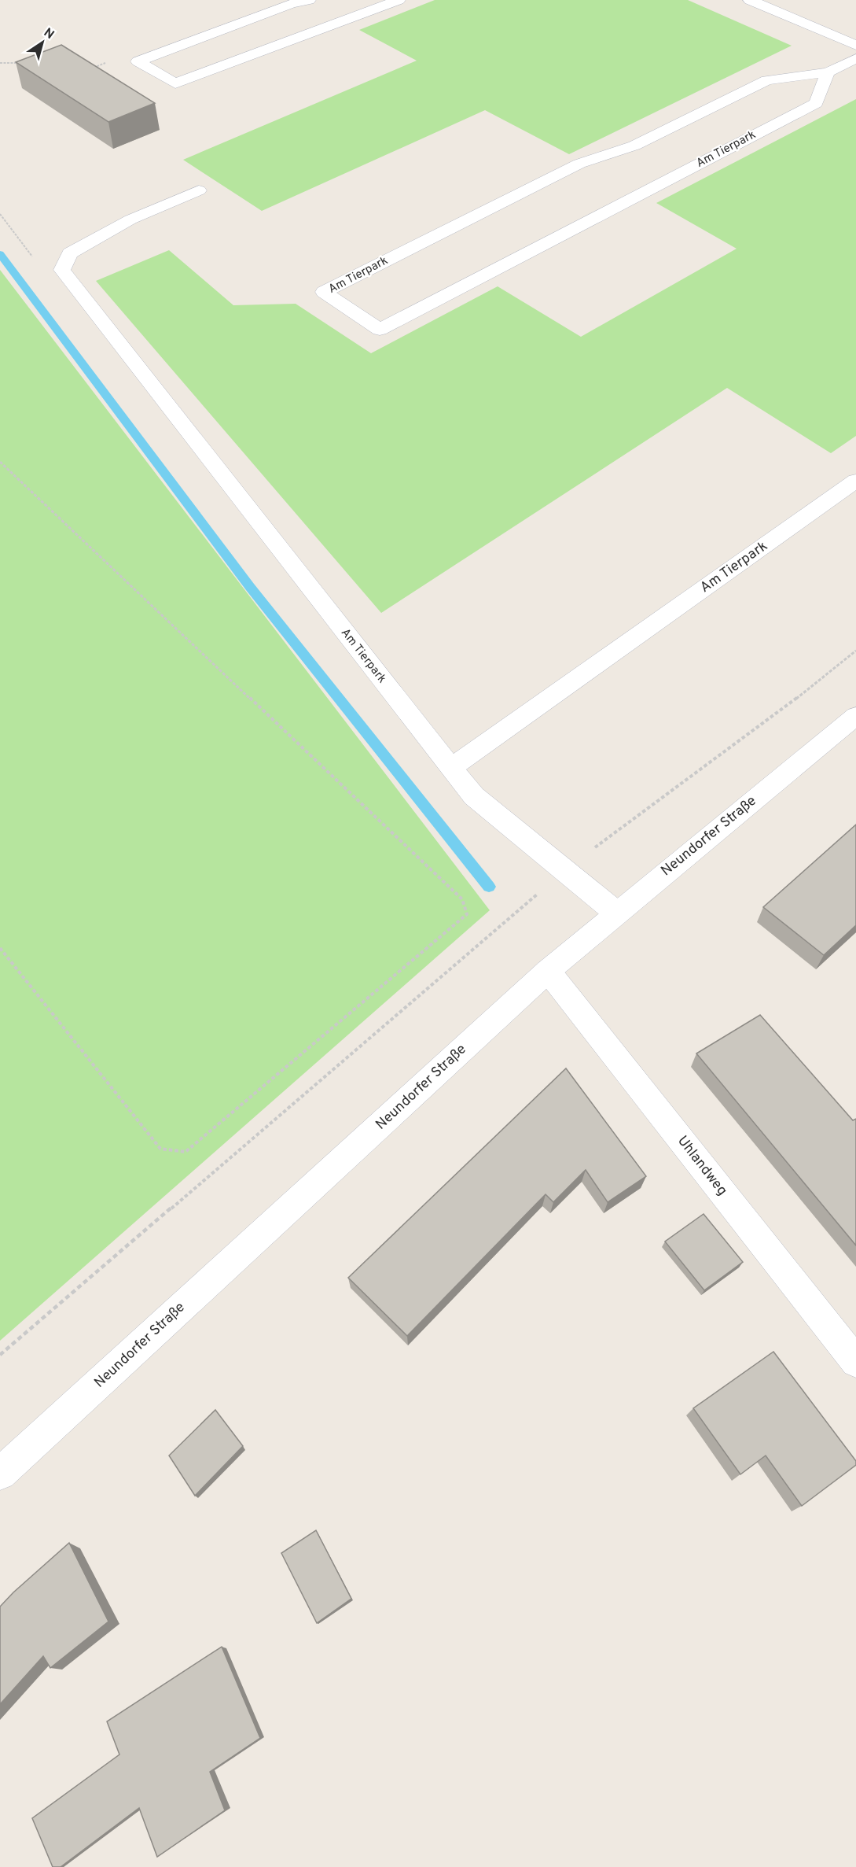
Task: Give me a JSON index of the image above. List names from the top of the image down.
{
  "streets": {
    "street": ["Am Tierpark", "Neundorfer Straße", "Uhlandweg"]
  },
  "crossings": [
    ["Am Tierpark", "Neundorfer Straße"],
    ["Neundorfer Straße", "Uhlandweg"]
  ],
  "north": "top right"
}
